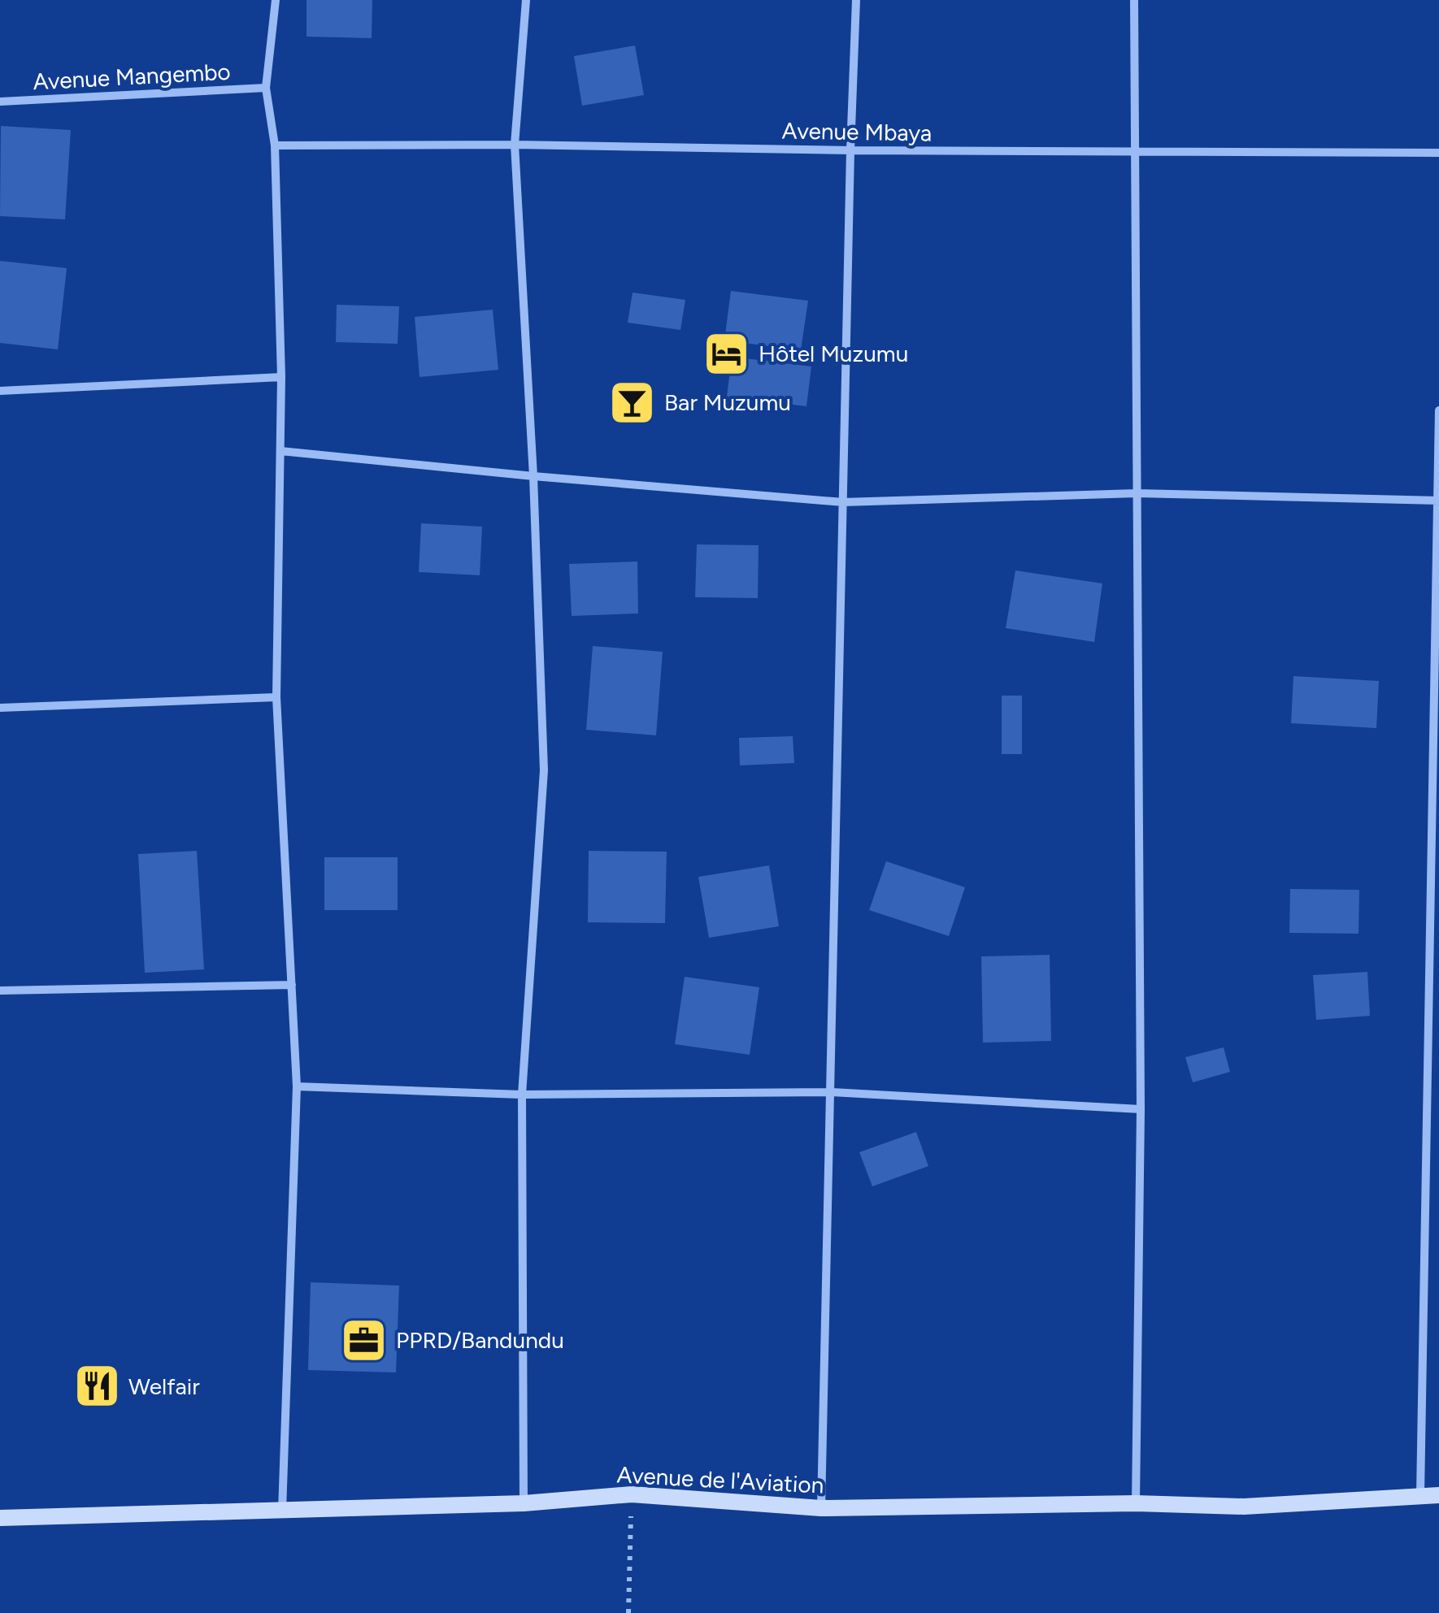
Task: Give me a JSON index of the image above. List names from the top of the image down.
{
  "streets": {
    "street": ["Avenue Mangembo", "Avenue Mbaya", "Avenue de l'Aviation"]
  },
  "places": {
    "hotel": ["Hôtel Muzumu"],
    "bar": ["Bar Muzumu"],
    "office": ["PPRD/Bandundu"],
    "restaurant": ["Welfair"]
  }
}
